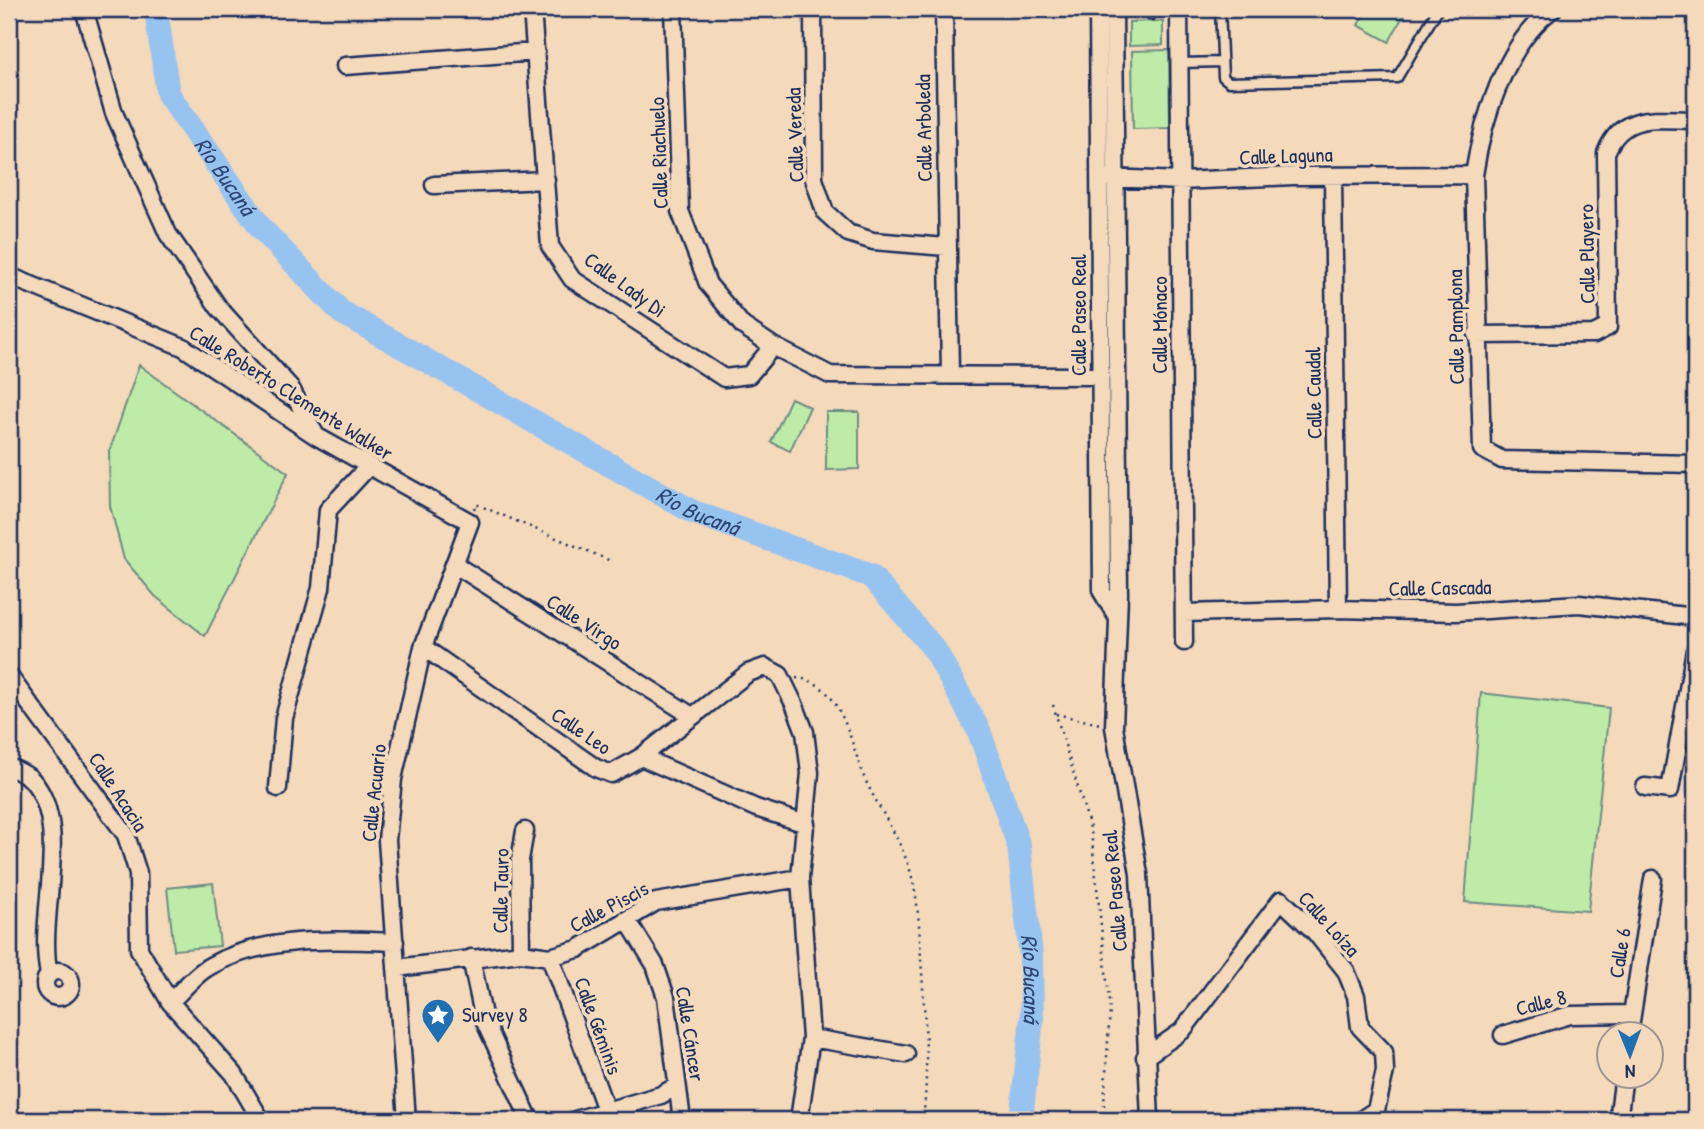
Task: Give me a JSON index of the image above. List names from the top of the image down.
{
  "streets": {
    "street": [
      "Calle Arboleda",
      "Calle Vereda",
      "Calle Riachuelo",
      "Calle Laguna",
      "Calle Playero",
      "Calle Lady Di",
      "Calle Paseo Real",
      "Calle Mónaco",
      "Calle Pamplona",
      "Calle Roberto Clemente Walker",
      "Calle Caudal",
      "Calle Cascada",
      "Calle Virgo",
      "Calle Leo",
      "Calle Acacia",
      "Calle Acuario",
      "Calle Tauro",
      "Calle Piscis",
      "Calle Loíza",
      "Calle 6",
      "Calle 8",
      "Calle Géminis",
      "Calle Cáncer"
    ]
  },
  "crossings": [
    ["Calle Arboleda", "Calle Vereda"],
    ["Calle Arboleda", "Calle Riachuelo"],
    ["Calle Riachuelo", "Calle Lady Di"],
    ["Calle Riachuelo", "Calle Paseo Real"],
    ["Calle Laguna", "Calle Paseo Real"],
    ["Calle Laguna", "Calle Mónaco"],
    ["Calle Laguna", "Calle Pamplona"],
    ["Calle Laguna", "Calle Caudal"],
    ["Calle Playero", "Calle Pamplona"],
    ["Calle Paseo Real", "Calle Loíza"],
    ["Calle Mónaco", "Calle Cascada"],
    ["Calle Roberto Clemente Walker", "Calle Acuario"],
    ["Calle Caudal", "Calle Cascada"],
    ["Calle Virgo", "Calle Acuario"],
    ["Calle Leo", "Calle Acuario"],
    ["Calle Acuario", "Calle Piscis"],
    ["Calle Tauro", "Calle Piscis"],
    ["Calle Piscis", "Calle Géminis"],
    ["Calle Piscis", "Calle Cáncer"],
    ["Calle 6", "Calle 8"]
  ],
  "water": ["Río Bucaná"],
  "places": {
    "place": ["Survey 8"]
  },
  "north": "bottom"
}
